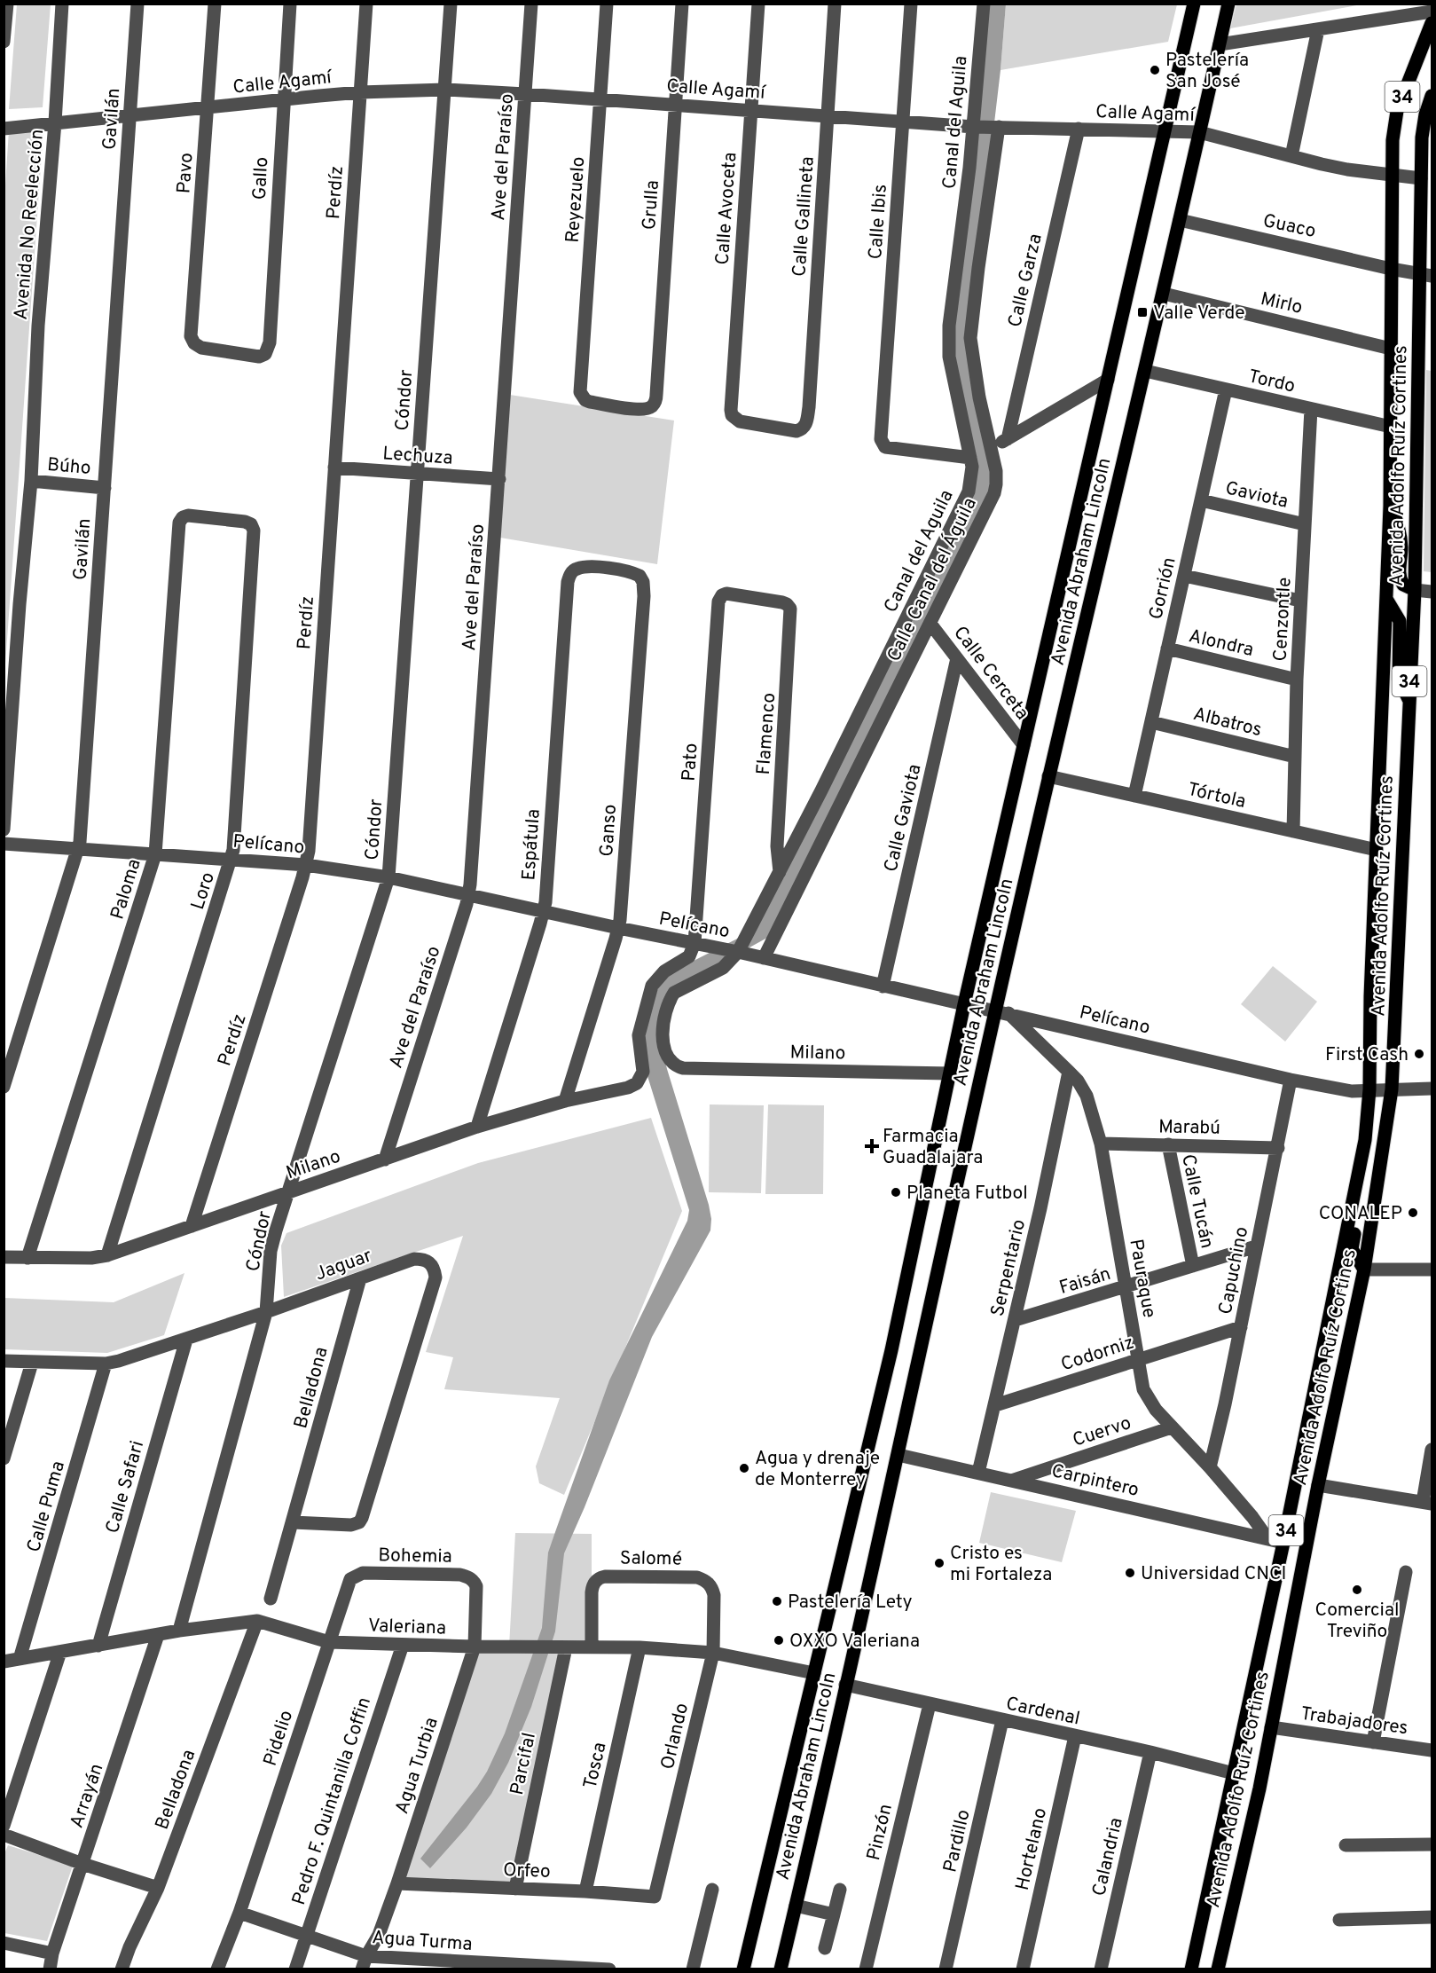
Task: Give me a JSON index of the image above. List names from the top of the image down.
{
  "streets": {
    "main road": ["34", "Avenida Adolfo Ruíz Cortines", "Avenida Abraham Lincoln"],
    "street": [
      "Calle Agamí",
      "Gavilán",
      "Canal del Aguila",
      "Ave del Paraíso",
      "Pavo",
      "Gallo",
      "Perdíz",
      "Reyezuelo",
      "Grulla",
      "Calle Avoceta",
      "Calle Gallineta",
      "Calle Ibis",
      "Avenida No Reelección",
      "Guaco",
      "Calle Garza",
      "Mirlo",
      "Tordo",
      "Cóndor",
      "Lechuza",
      "Búho",
      "Gaviota",
      "Calle Canal del Águila",
      "Gorrión",
      "Cenzontle",
      "Alondra",
      "Calle Cerceta",
      "Albatros",
      "Flamenco",
      "Pato",
      "Tórtola",
      "Calle Gaviota",
      "Ganso",
      "Pelícano",
      "Espátula",
      "Paloma",
      "Loro",
      "Milano",
      "Marabú",
      "Calle Tucán",
      "Jaguar",
      "Serpentario",
      "Capuchino",
      "Pauraque",
      "Faisán",
      "Codorniz",
      "Belladona",
      "Cuervo",
      "Carpintero",
      "Calle Safari",
      "Calle Puma",
      "Bohemia",
      "Salomé",
      "Valeriana",
      "Cardenal",
      "Trabajadores",
      "Orlando",
      "Pidelio",
      "Parcifal",
      "Agua Turbia",
      "Tosca",
      "Arrayán",
      "Pedro F. Quintanilla Coffin",
      "Pinzón",
      "Pardillo",
      "Hortelano",
      "Calandria",
      "Orfeo",
      "Agua Turma"
    ]
  },
  "crossings": [
    ["Calle Agamí", "34"],
    ["Calle Agamí", "Gavilán"],
    ["Calle Agamí", "Canal del Aguila"],
    ["Calle Agamí", "Ave del Paraíso"],
    ["Calle Agamí", "Pavo"],
    ["Calle Agamí", "Gallo"],
    ["Calle Agamí", "Perdíz"],
    ["Calle Agamí", "Reyezuelo"],
    ["Calle Agamí", "Grulla"],
    ["Calle Agamí", "Calle Avoceta"],
    ["Calle Agamí", "Calle Gallineta"],
    ["Calle Agamí", "Calle Ibis"],
    ["Calle Agamí", "Avenida No Reelección"],
    ["Calle Agamí", "Calle Garza"],
    ["Calle Agamí", "Cóndor"],
    ["Calle Agamí", "Avenida Adolfo Ruíz Cortines"],
    ["Calle Agamí", "Avenida Abraham Lincoln"],
    ["Calle Agamí", "Calle Canal del Águila"],
    ["34", "Avenida Adolfo Ruíz Cortines"],
    ["Gavilán", "Búho"],
    ["Gavilán", "Pelícano"],
    ["Canal del Aguila", "Calle Ibis"],
    ["Canal del Aguila", "Calle Canal del Águila"],
    ["Canal del Aguila", "Flamenco"],
    ["Canal del Aguila", "Pelícano"],
    ["Canal del Aguila", "Milano"],
    ["Ave del Paraíso", "Lechuza"],
    ["Ave del Paraíso", "Pelícano"],
    ["Ave del Paraíso", "Milano"],
    ["Pavo", "Gallo"],
    ["Perdíz", "Lechuza"],
    ["Perdíz", "Pelícano"],
    ["Perdíz", "Milano"],
    ["Reyezuelo", "Grulla"],
    ["Calle Avoceta", "Calle Gallineta"],
    ["Avenida No Reelección", "Búho"],
    ["Guaco", "Avenida Adolfo Ruíz Cortines"],
    ["Guaco", "Avenida Abraham Lincoln"],
    ["Mirlo", "Avenida Adolfo Ruíz Cortines"],
    ["Mirlo", "Avenida Abraham Lincoln"],
    ["Tordo", "Avenida Adolfo Ruíz Cortines"],
    ["Tordo", "Avenida Abraham Lincoln"],
    ["Tordo", "Gorrión"],
    ["Tordo", "Cenzontle"],
    ["Cóndor", "Lechuza"],
    ["Cóndor", "Pelícano"],
    ["Cóndor", "Milano"],
    ["Cóndor", "Jaguar"],
    ["Cóndor", "Valeriana"],
    ["Avenida Adolfo Ruíz Cortines", "Tórtola"],
    ["Avenida Adolfo Ruíz Cortines", "Pelícano"],
    ["Avenida Adolfo Ruíz Cortines", "Carpintero"],
    ["Avenida Adolfo Ruíz Cortines", "Cardenal"],
    ["Avenida Adolfo Ruíz Cortines", "Trabajadores"],
    ["Gaviota", "Gorrión"],
    ["Gaviota", "Cenzontle"],
    ["Avenida Abraham Lincoln", "Tórtola"],
    ["Avenida Abraham Lincoln", "Pelícano"],
    ["Avenida Abraham Lincoln", "Pauraque"],
    ["Avenida Abraham Lincoln", "Carpintero"],
    ["Avenida Abraham Lincoln", "Cardenal"],
    ["Calle Canal del Águila", "Calle Cerceta"],
    ["Calle Canal del Águila", "Pelícano"],
    ["Gorrión", "Alondra"],
    ["Gorrión", "Albatros"],
    ["Gorrión", "Tórtola"],
    ["Cenzontle", "Alondra"],
    ["Cenzontle", "Albatros"],
    ["Cenzontle", "Tórtola"],
    ["Calle Cerceta", "Calle Gaviota"],
    ["Flamenco", "Pato"],
    ["Pato", "Pelícano"],
    ["Pato", "Milano"],
    ["Calle Gaviota", "Pelícano"],
    ["Ganso", "Pelícano"],
    ["Ganso", "Espátula"],
    ["Ganso", "Milano"],
    ["Pelícano", "Espátula"],
    ["Pelícano", "Paloma"],
    ["Pelícano", "Loro"],
    ["Pelícano", "Milano"],
    ["Pelícano", "Capuchino"],
    ["Pelícano", "Pauraque"],
    ["Espátula", "Milano"],
    ["Paloma", "Loro"],
    ["Paloma", "Milano"],
    ["Loro", "Milano"],
    ["Marabú", "Calle Tucán"],
    ["Marabú", "Capuchino"],
    ["Marabú", "Pauraque"],
    ["Calle Tucán", "Faisán"],
    ["Jaguar", "Belladona"],
    ["Jaguar", "Calle Safari"],
    ["Jaguar", "Calle Puma"],
    ["Serpentario", "Pauraque"],
    ["Serpentario", "Faisán"],
    ["Serpentario", "Codorniz"],
    ["Serpentario", "Carpintero"],
    ["Capuchino", "Pauraque"],
    ["Capuchino", "Faisán"],
    ["Capuchino", "Codorniz"],
    ["Pauraque", "Faisán"],
    ["Pauraque", "Codorniz"],
    ["Pauraque", "Cuervo"],
    ["Pauraque", "Carpintero"],
    ["Belladona", "Valeriana"],
    ["Cuervo", "Carpintero"],
    ["Calle Safari", "Valeriana"],
    ["Calle Puma", "Valeriana"],
    ["Bohemia", "Pidelio"],
    ["Bohemia", "Agua Turbia"],
    ["Salomé", "Valeriana"],
    ["Salomé", "Orlando"],
    ["Valeriana", "Orlando"],
    ["Valeriana", "Pidelio"],
    ["Valeriana", "Parcifal"],
    ["Valeriana", "Agua Turbia"],
    ["Valeriana", "Tosca"],
    ["Valeriana", "Arrayán"],
    ["Valeriana", "Pedro F. Quintanilla Coffin"],
    ["Cardenal", "Pinzón"],
    ["Cardenal", "Pardillo"],
    ["Cardenal", "Hortelano"],
    ["Cardenal", "Calandria"],
    ["Orlando", "Orfeo"],
    ["Pidelio", "Agua Turma"],
    ["Parcifal", "Orfeo"],
    ["Agua Turbia", "Orfeo"],
    ["Agua Turbia", "Agua Turma"],
    ["Tosca", "Orfeo"],
    ["Pedro F. Quintanilla Coffin", "Agua Turma"]
  ],
  "places": {
    "other": [
      "Pastelería San José",
      "First Cash",
      "Planeta Futbol",
      "CONALEP",
      "Agua y drenaje de Monterrey",
      "Cristo es mi Fortaleza",
      "Universidad CNCI",
      "Comercial Treviño",
      "Pastelería Lety",
      "OXXO Valeriana"
    ],
    "transit": ["Valle Verde"],
    "health": ["Farmacia Guadalajara"]
  }
}
